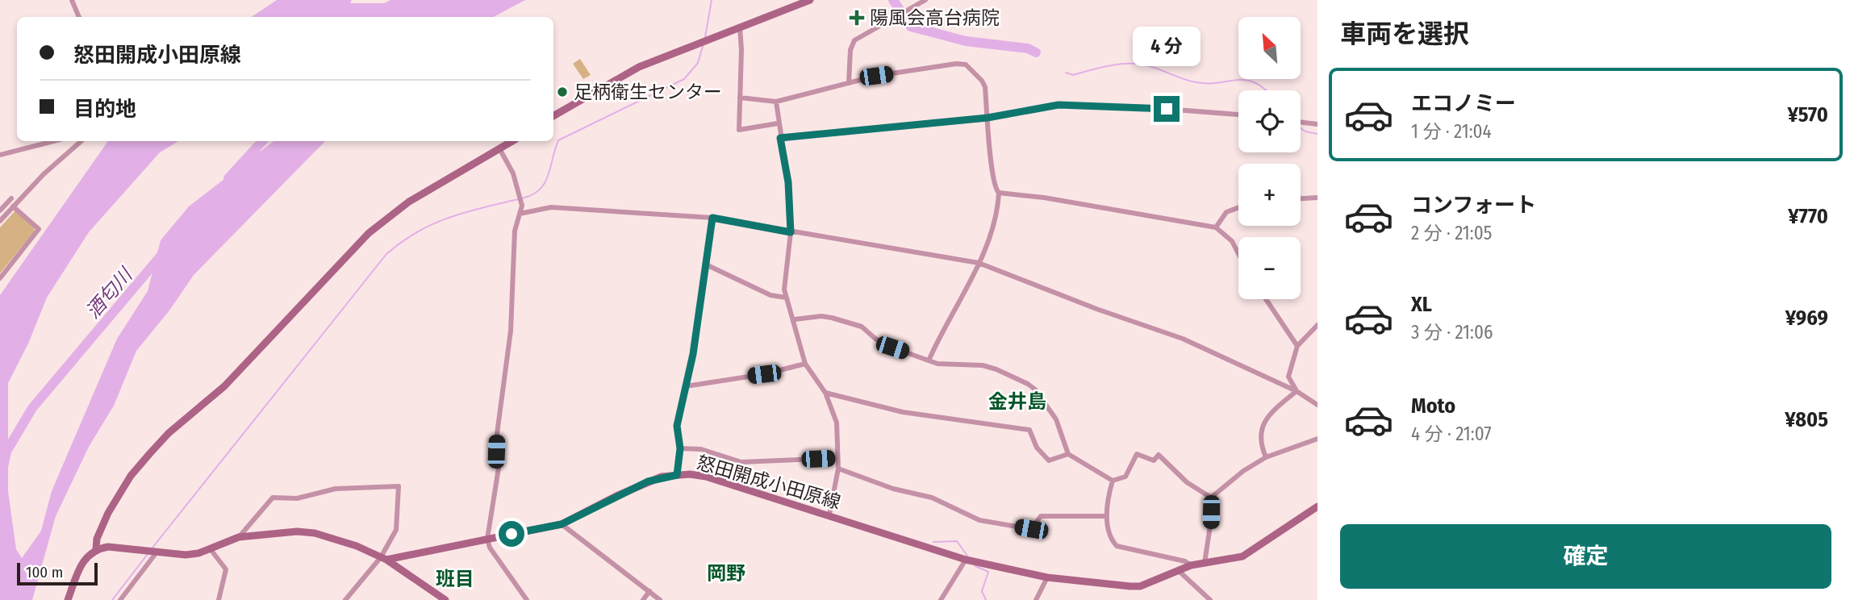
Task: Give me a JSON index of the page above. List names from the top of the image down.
{
  "streets": {
    "main road": ["怒田開成小田原線"]
  },
  "districts": ["金井島", "岡野", "班目"],
  "water": ["酒匂川"],
  "places": {
    "health": ["陽風会高台病院"],
    "other": ["足柄衛生センター"]
  },
  "scale_bar": "100 m",
  "north": "top left",
  "page": {
    "heading": "車両を選択",
    "map_buttons": ["+", "−"],
    "banner": ["怒田開成小田原線", "目的地"],
    "bubble": "4 分",
    "list": [
      {
        "name": "エコノミー",
        "note": "1 分 · 21:04",
        "value": "¥570"
      },
      {
        "name": "コンフォート",
        "note": "2 分 · 21:05",
        "value": "¥770"
      },
      {
        "name": "XL",
        "note": "3 分 · 21:06",
        "value": "¥969"
      },
      {
        "name": "Moto",
        "note": "4 分 · 21:07",
        "value": "¥805"
      }
    ],
    "buttons": "確定",
    "scale": "100 m"
  }
}
